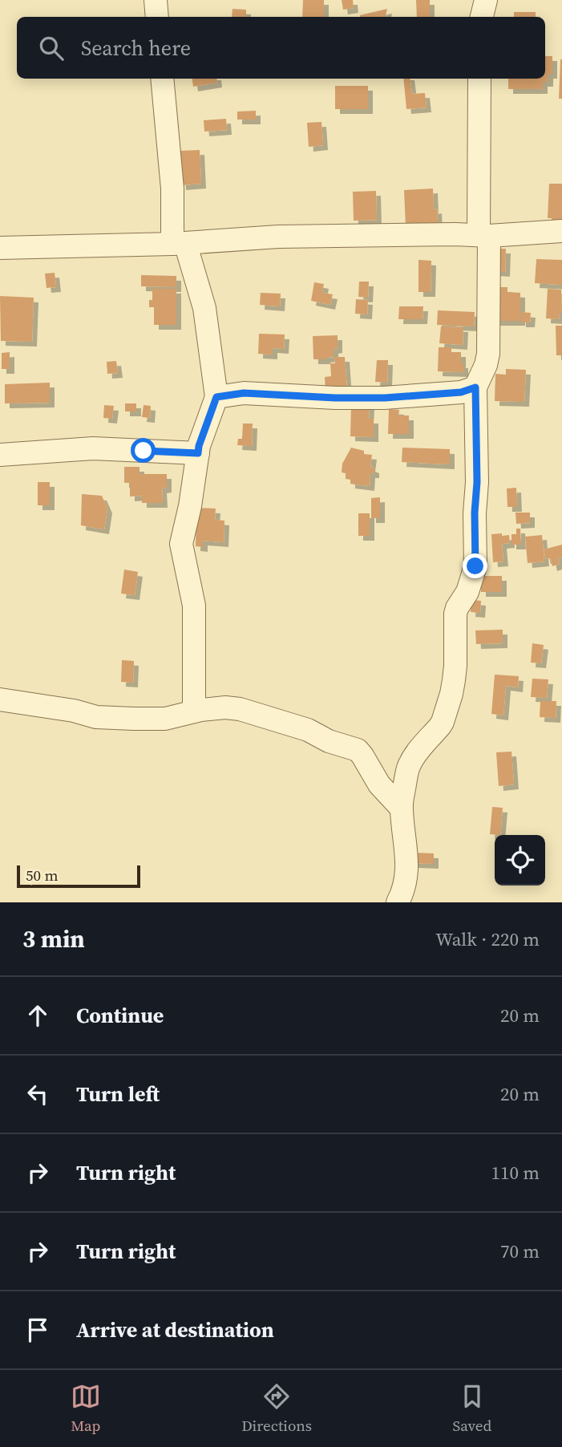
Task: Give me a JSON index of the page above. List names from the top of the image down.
{
  "scale_bar": "50 m",
  "page": {
    "search": "Search here",
    "scale": "50 m",
    "heading": ["3 min", "Walk · 220 m"],
    "list": [
      ["Continue", "20 m"],
      ["Turn left", "20 m"],
      ["Turn right", "110 m"],
      ["Turn right", "70 m"],
      "Arrive at destination"
    ],
    "nav": ["Map", "Directions", "Saved"]
  }
}
